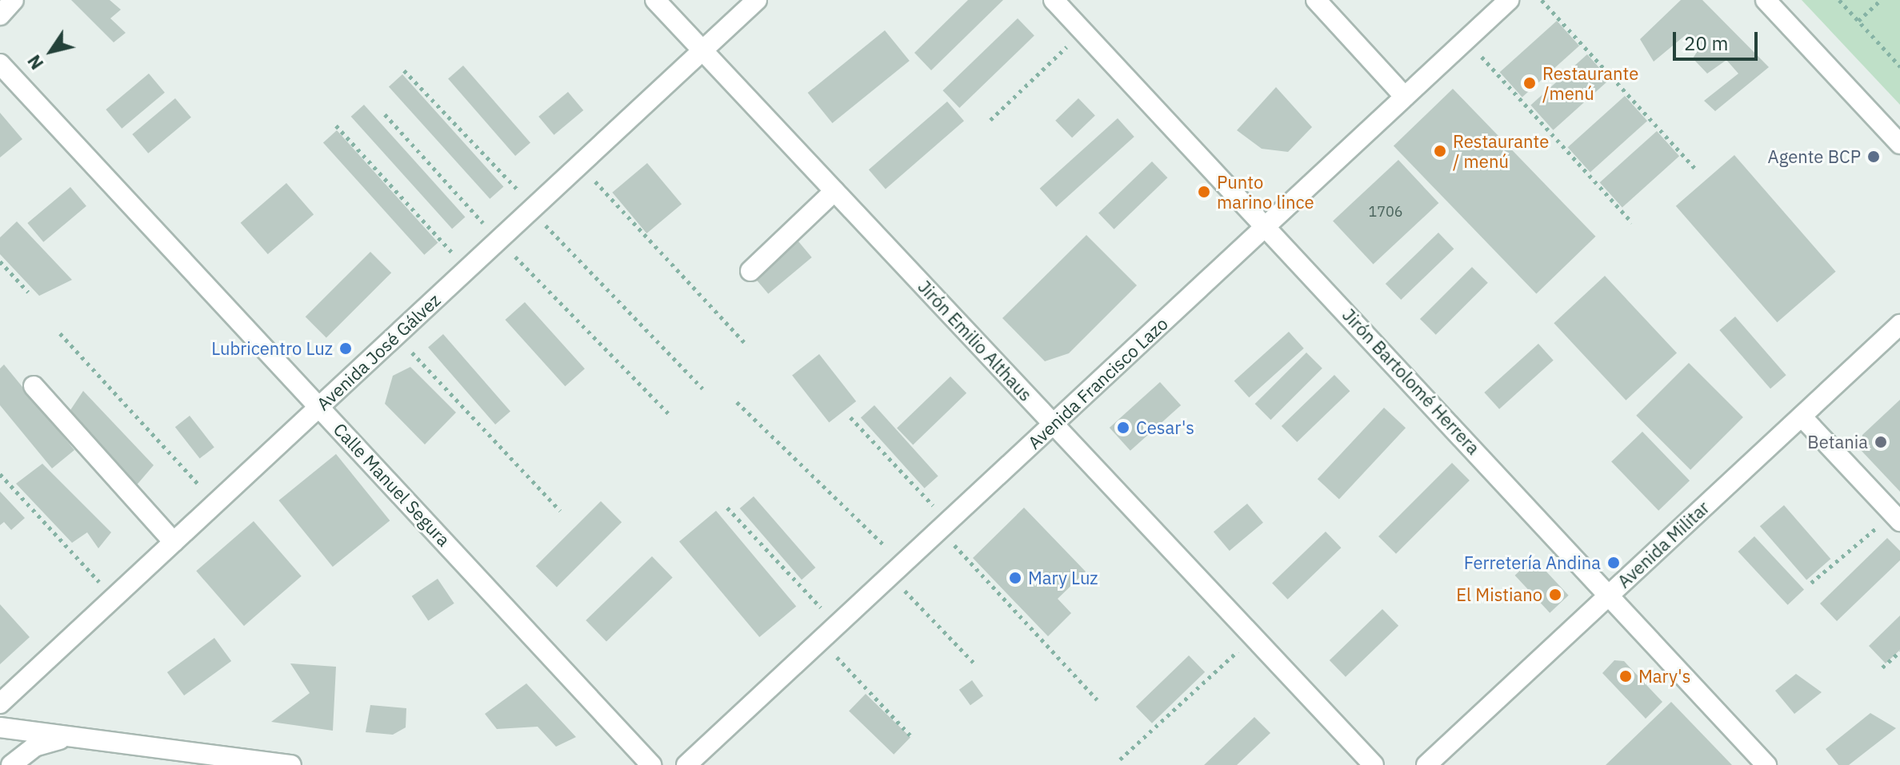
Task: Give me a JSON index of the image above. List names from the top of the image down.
{
  "streets": {
    "street": [
      "Jirón Emilio Althaus",
      "Avenida José Gálvez",
      "Jirón Bartolomé Herrera",
      "Avenida Francisco Lazo",
      "Calle Manuel Segura",
      "Avenida Militar"
    ]
  },
  "crossings": [
    ["Jirón Emilio Althaus", "Avenida José Gálvez"],
    ["Jirón Emilio Althaus", "Avenida Francisco Lazo"],
    ["Avenida José Gálvez", "Calle Manuel Segura"],
    ["Jirón Bartolomé Herrera", "Avenida Francisco Lazo"],
    ["Jirón Bartolomé Herrera", "Avenida Militar"]
  ],
  "places": [
    "Restaurante /menú",
    "Restaurante / menú",
    "Agente BCP",
    "Punto marino lince",
    "Lubricentro Luz",
    "Cesar's",
    "Betania",
    "Ferretería Andina",
    "Mary Luz",
    "El Mistiano",
    "Mary's"
  ],
  "house_numbers": ["1706"],
  "scale_bar": "20 m",
  "north": "bottom left"
}
